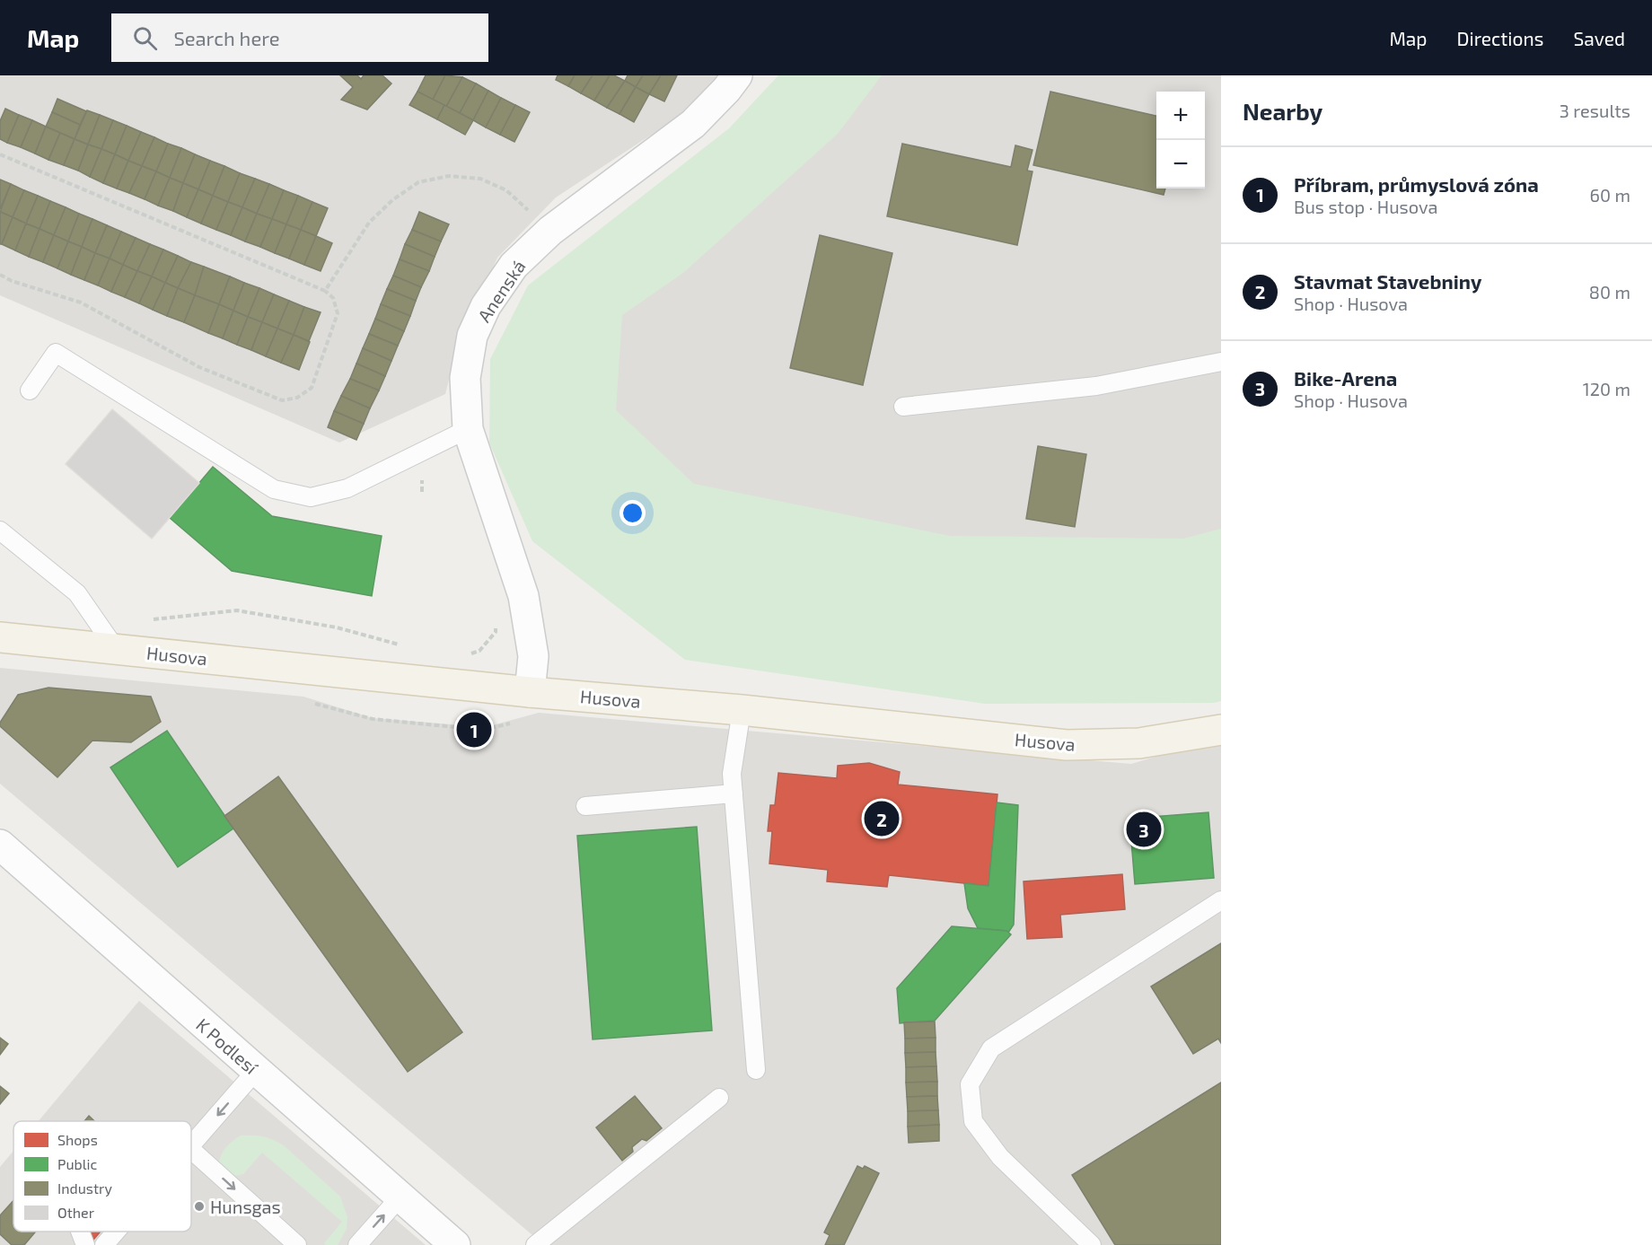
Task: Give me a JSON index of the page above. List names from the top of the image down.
{
  "streets": {
    "main road": ["Husova"],
    "street": ["Anenská", "K Podlesí"]
  },
  "crossings": [
    ["Anenská", "Husova"]
  ],
  "places": ["Hunsgas"],
  "legend": [
    "Shops",
    "Public",
    "Industry",
    "Other"
  ],
  "page": {
    "header": "Map",
    "search": "Search here",
    "nav": ["Map", "Directions", "Saved"],
    "heading": ["Nearby", "3 results"],
    "map_buttons": ["+", "−"],
    "list": [
      {
        "mark": "1",
        "name": "Příbram, průmyslová zóna",
        "note": "Bus stop · Husova",
        "value": "60 m"
      },
      {
        "mark": "2",
        "name": "Stavmat Stavebniny",
        "note": "Shop · Husova",
        "value": "80 m"
      },
      {
        "mark": "3",
        "name": "Bike-Arena",
        "note": "Shop · Husova",
        "value": "120 m"
      }
    ],
    "pins": ["1", "2", "3"]
  }
}
